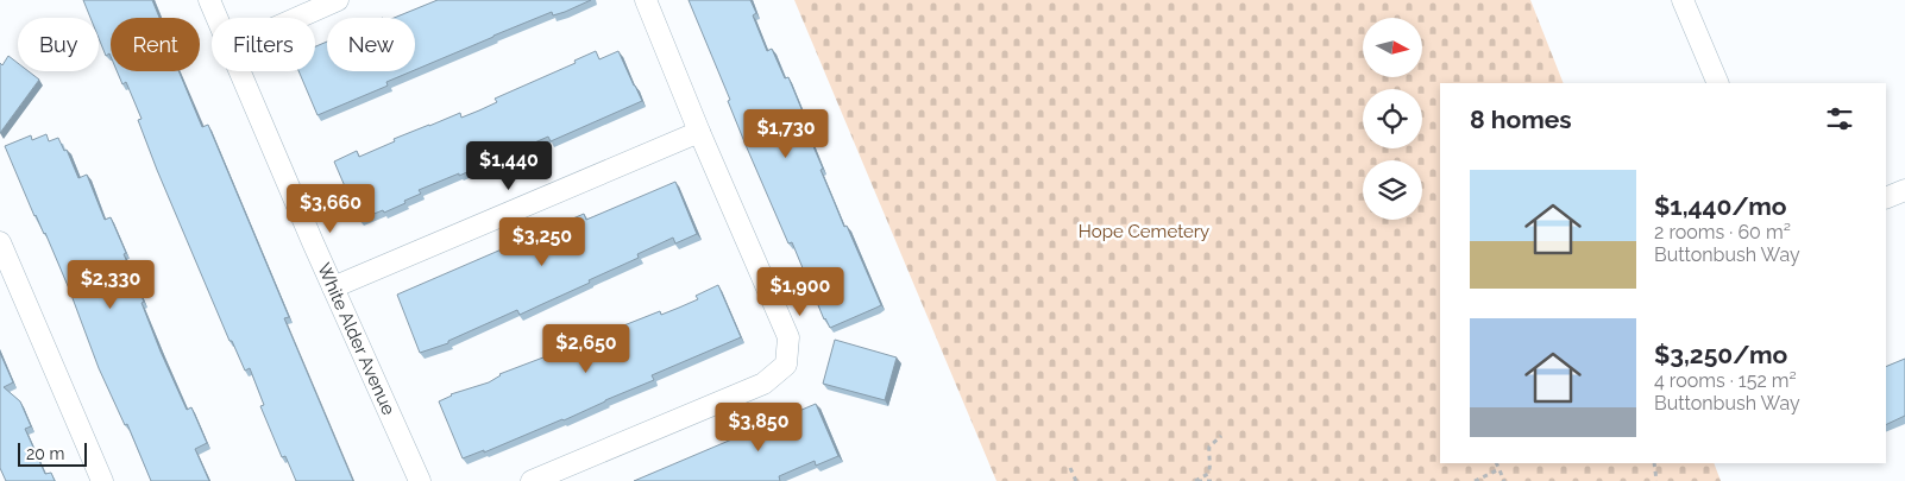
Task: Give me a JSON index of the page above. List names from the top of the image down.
{
  "streets": {
    "street": ["White Alder Avenue"]
  },
  "parks": ["Hope Cemetery"],
  "scale_bar": "20 m",
  "north": "right",
  "page": {
    "chip": [
      "Buy",
      "Rent",
      "Filters",
      "New"
    ],
    "heading": "8 homes",
    "price": [
      "$1,730",
      "$1,440",
      "$3,660",
      "$3,250",
      "$2,330",
      "$1,900",
      "$2,650",
      "$3,850"
    ],
    "list": [
      {
        "name": "$1,440/mo",
        "note": "2 rooms · 60 m² · Buttonbush Way"
      },
      {
        "name": "$3,250/mo",
        "note": "4 rooms · 152 m² · Buttonbush Way"
      }
    ],
    "scale": "20 m"
  }
}
